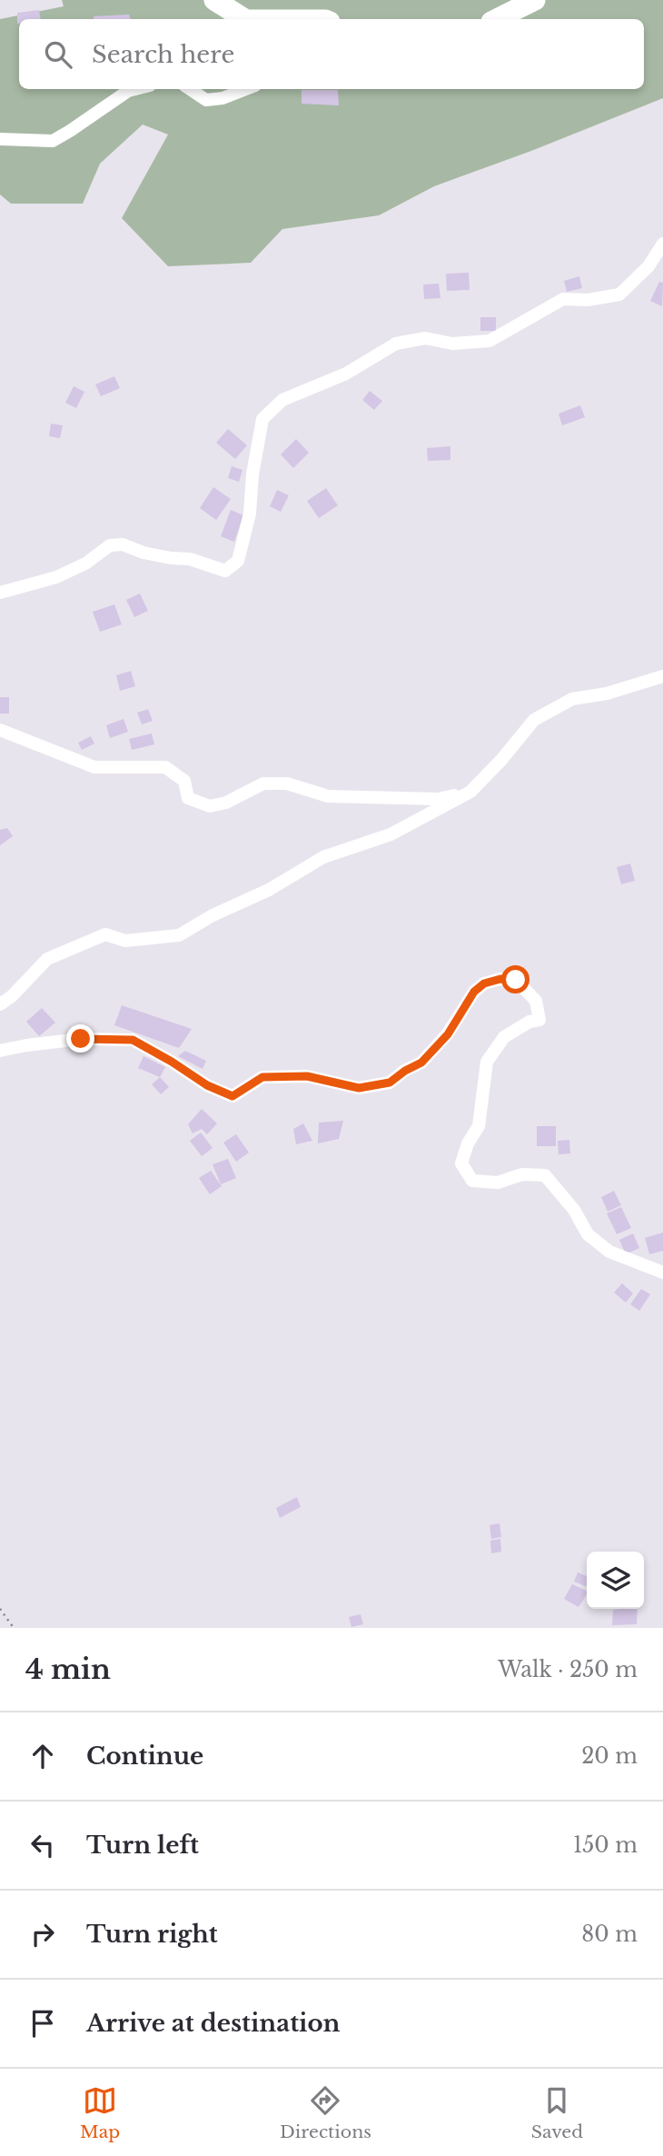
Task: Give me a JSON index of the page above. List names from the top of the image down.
{
  "page": {
    "search": "Search here",
    "heading": ["4 min", "Walk · 250 m"],
    "list": [
      ["Continue", "20 m"],
      ["Turn left", "150 m"],
      ["Turn right", "80 m"],
      "Arrive at destination"
    ],
    "nav": ["Map", "Directions", "Saved"]
  }
}
